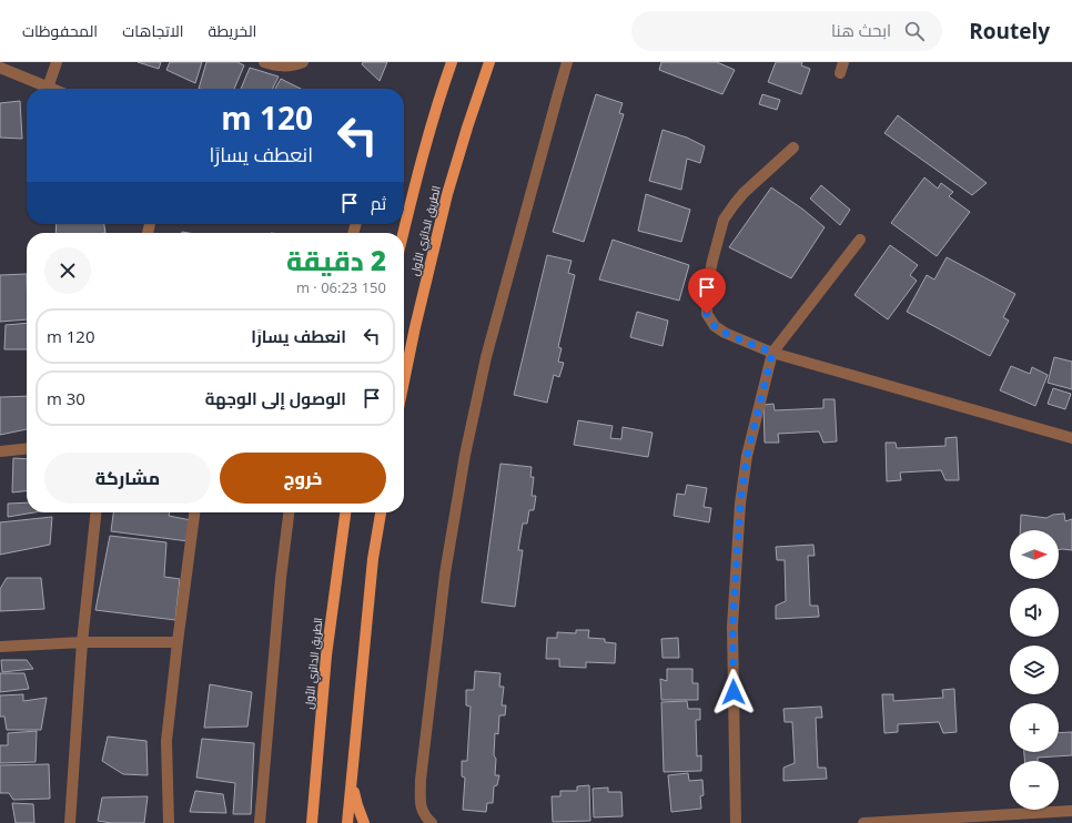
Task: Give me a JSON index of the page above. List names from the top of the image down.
{
  "streets": {
    "main road": ["الطريق الدائري الأول"]
  },
  "north": "right",
  "page": {
    "header": "Routely",
    "search": "ابحث هنا",
    "nav": ["الخريطة", "الاتجاهات", "المحفوظات"],
    "turn": ["120 m", "انعطف يسارًا"],
    "then": "ثم",
    "heading": ["2 دقيقة", "150 m · 06:23"],
    "list": [
      {
        "name": "انعطف يسارًا",
        "value": "120 m"
      },
      {
        "name": "الوصول إلى الوجهة",
        "value": "30 m"
      }
    ],
    "buttons": ["خروج", "مشاركة"],
    "map_buttons": ["+", "−"]
  }
}
